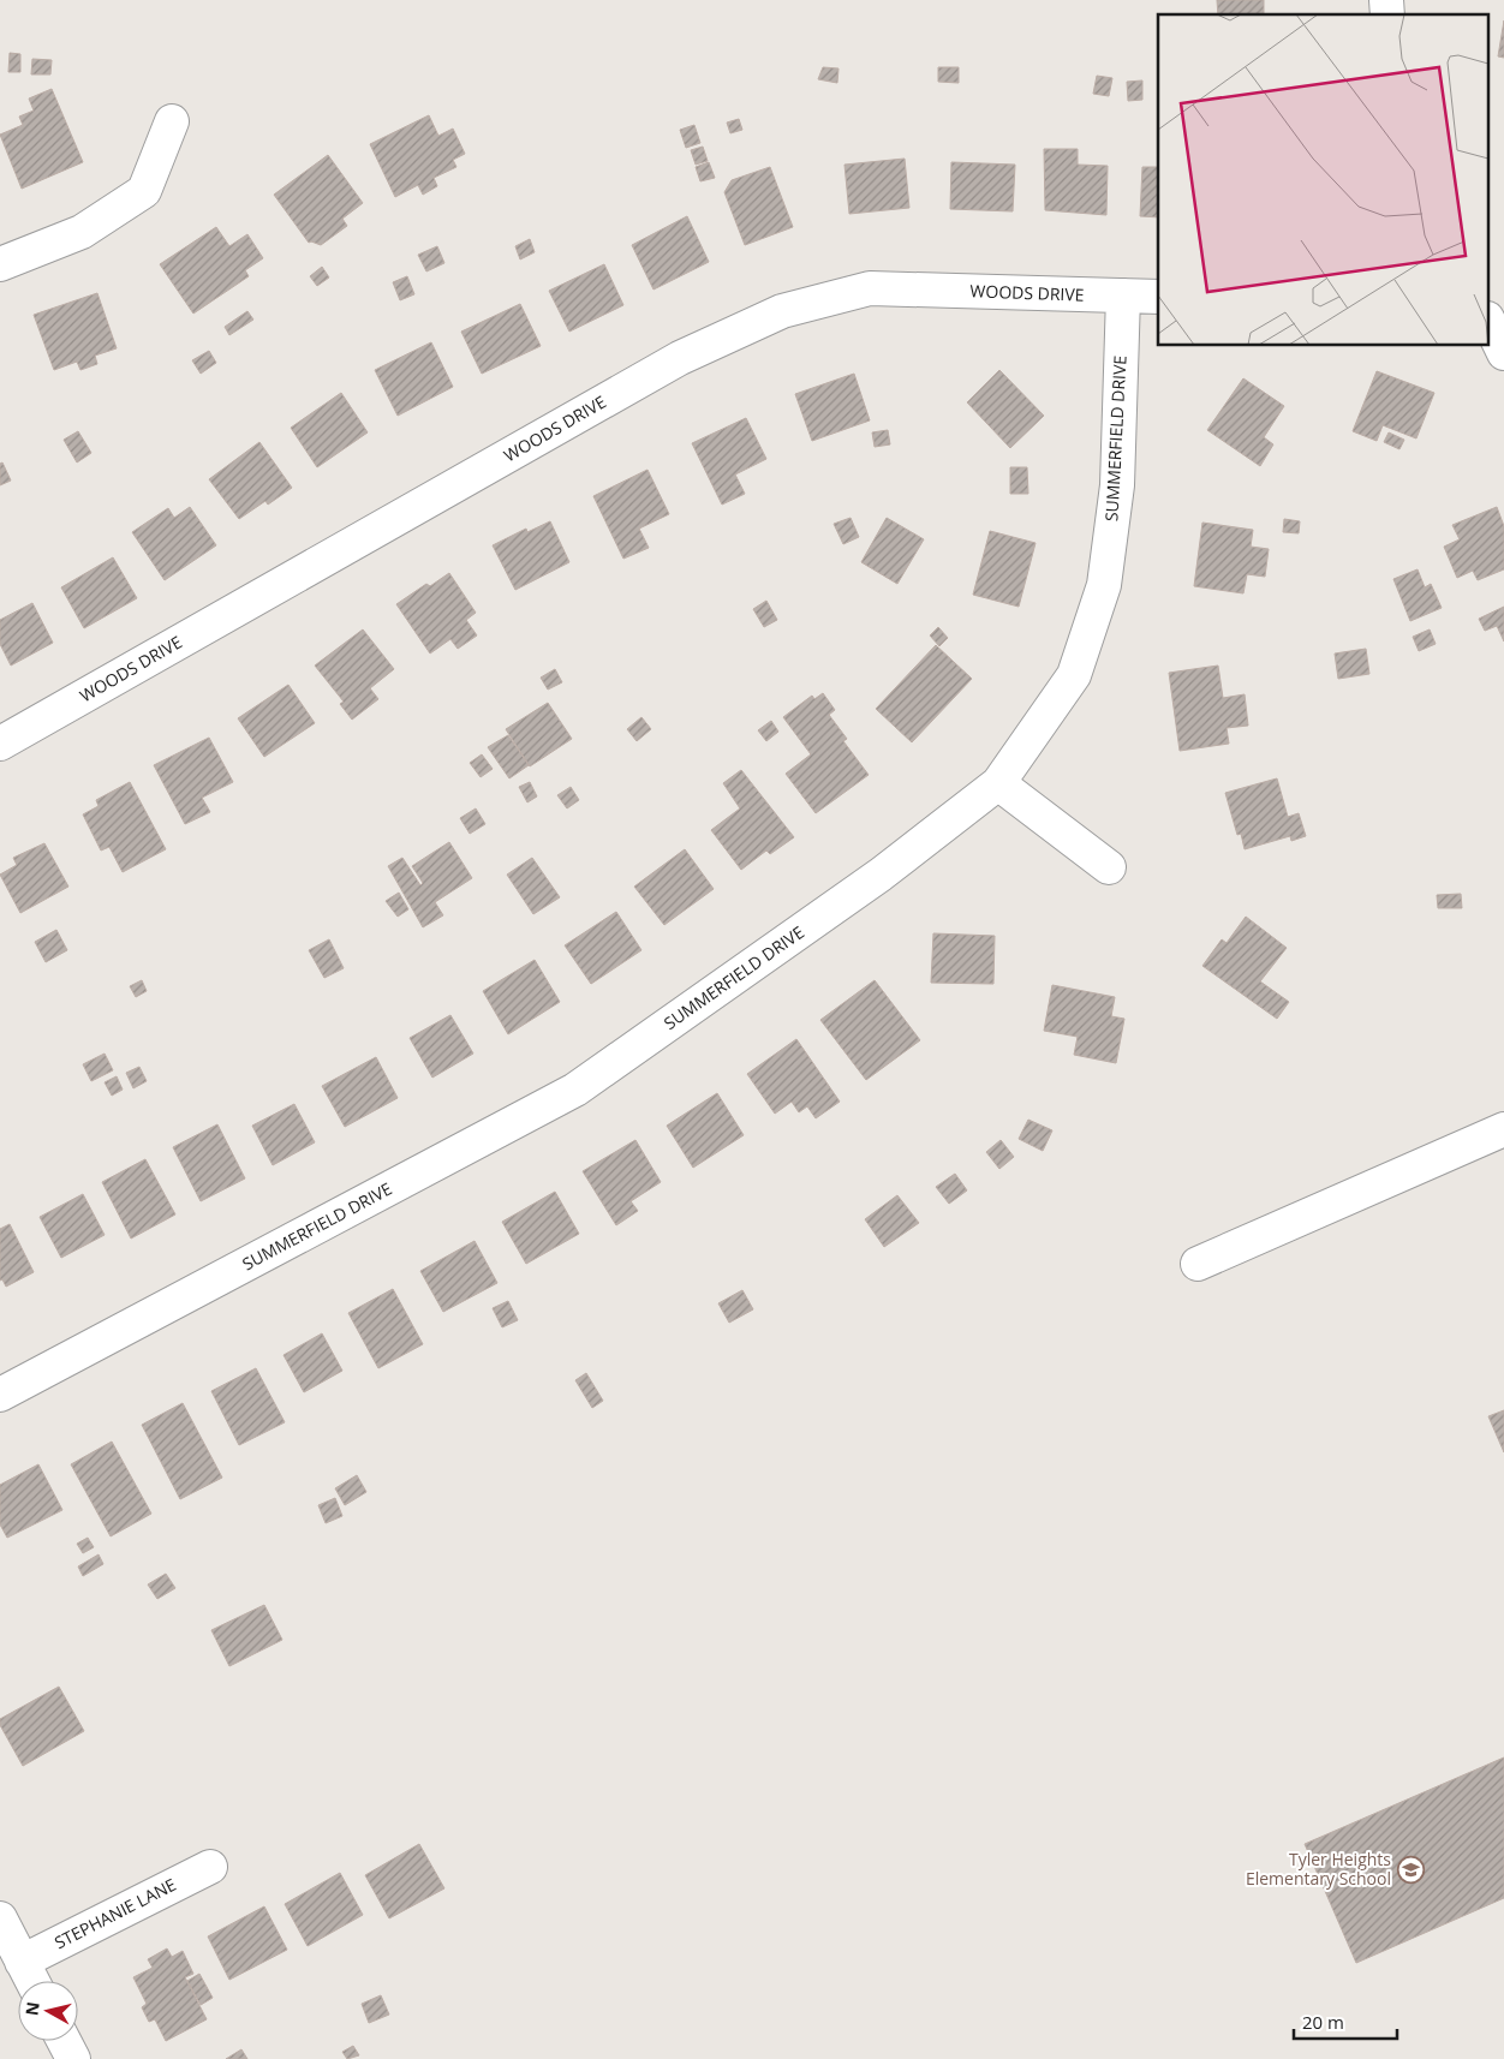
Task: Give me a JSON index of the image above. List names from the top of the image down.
{
  "streets": {
    "street": ["WOODS DRIVE", "SUMMERFIELD DRIVE", "STEPHANIE LANE"]
  },
  "crossings": [
    ["WOODS DRIVE", "SUMMERFIELD DRIVE"]
  ],
  "places": {
    "school or university": ["Tyler Heights Elementary School"]
  },
  "scale_bar": "20 m",
  "north": "left"
}
